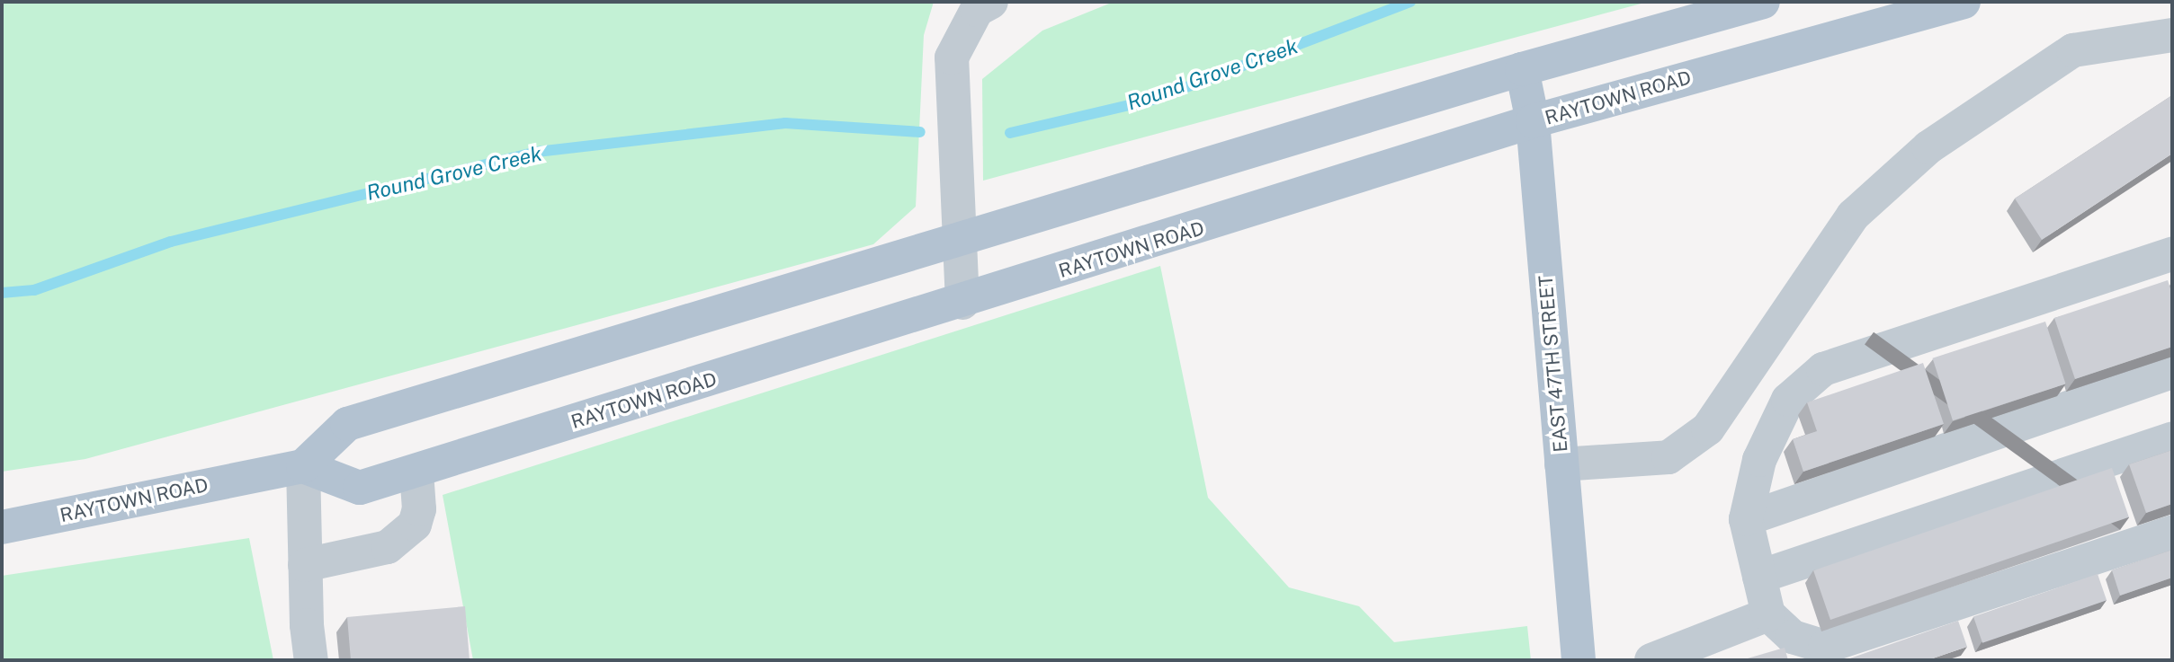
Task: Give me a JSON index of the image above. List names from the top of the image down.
{
  "streets": {
    "main road": ["RAYTOWN ROAD", "EAST 47TH STREET"]
  },
  "crossings": [
    ["RAYTOWN ROAD", "EAST 47TH STREET"]
  ],
  "water": ["Round Grove Creek"]
}
